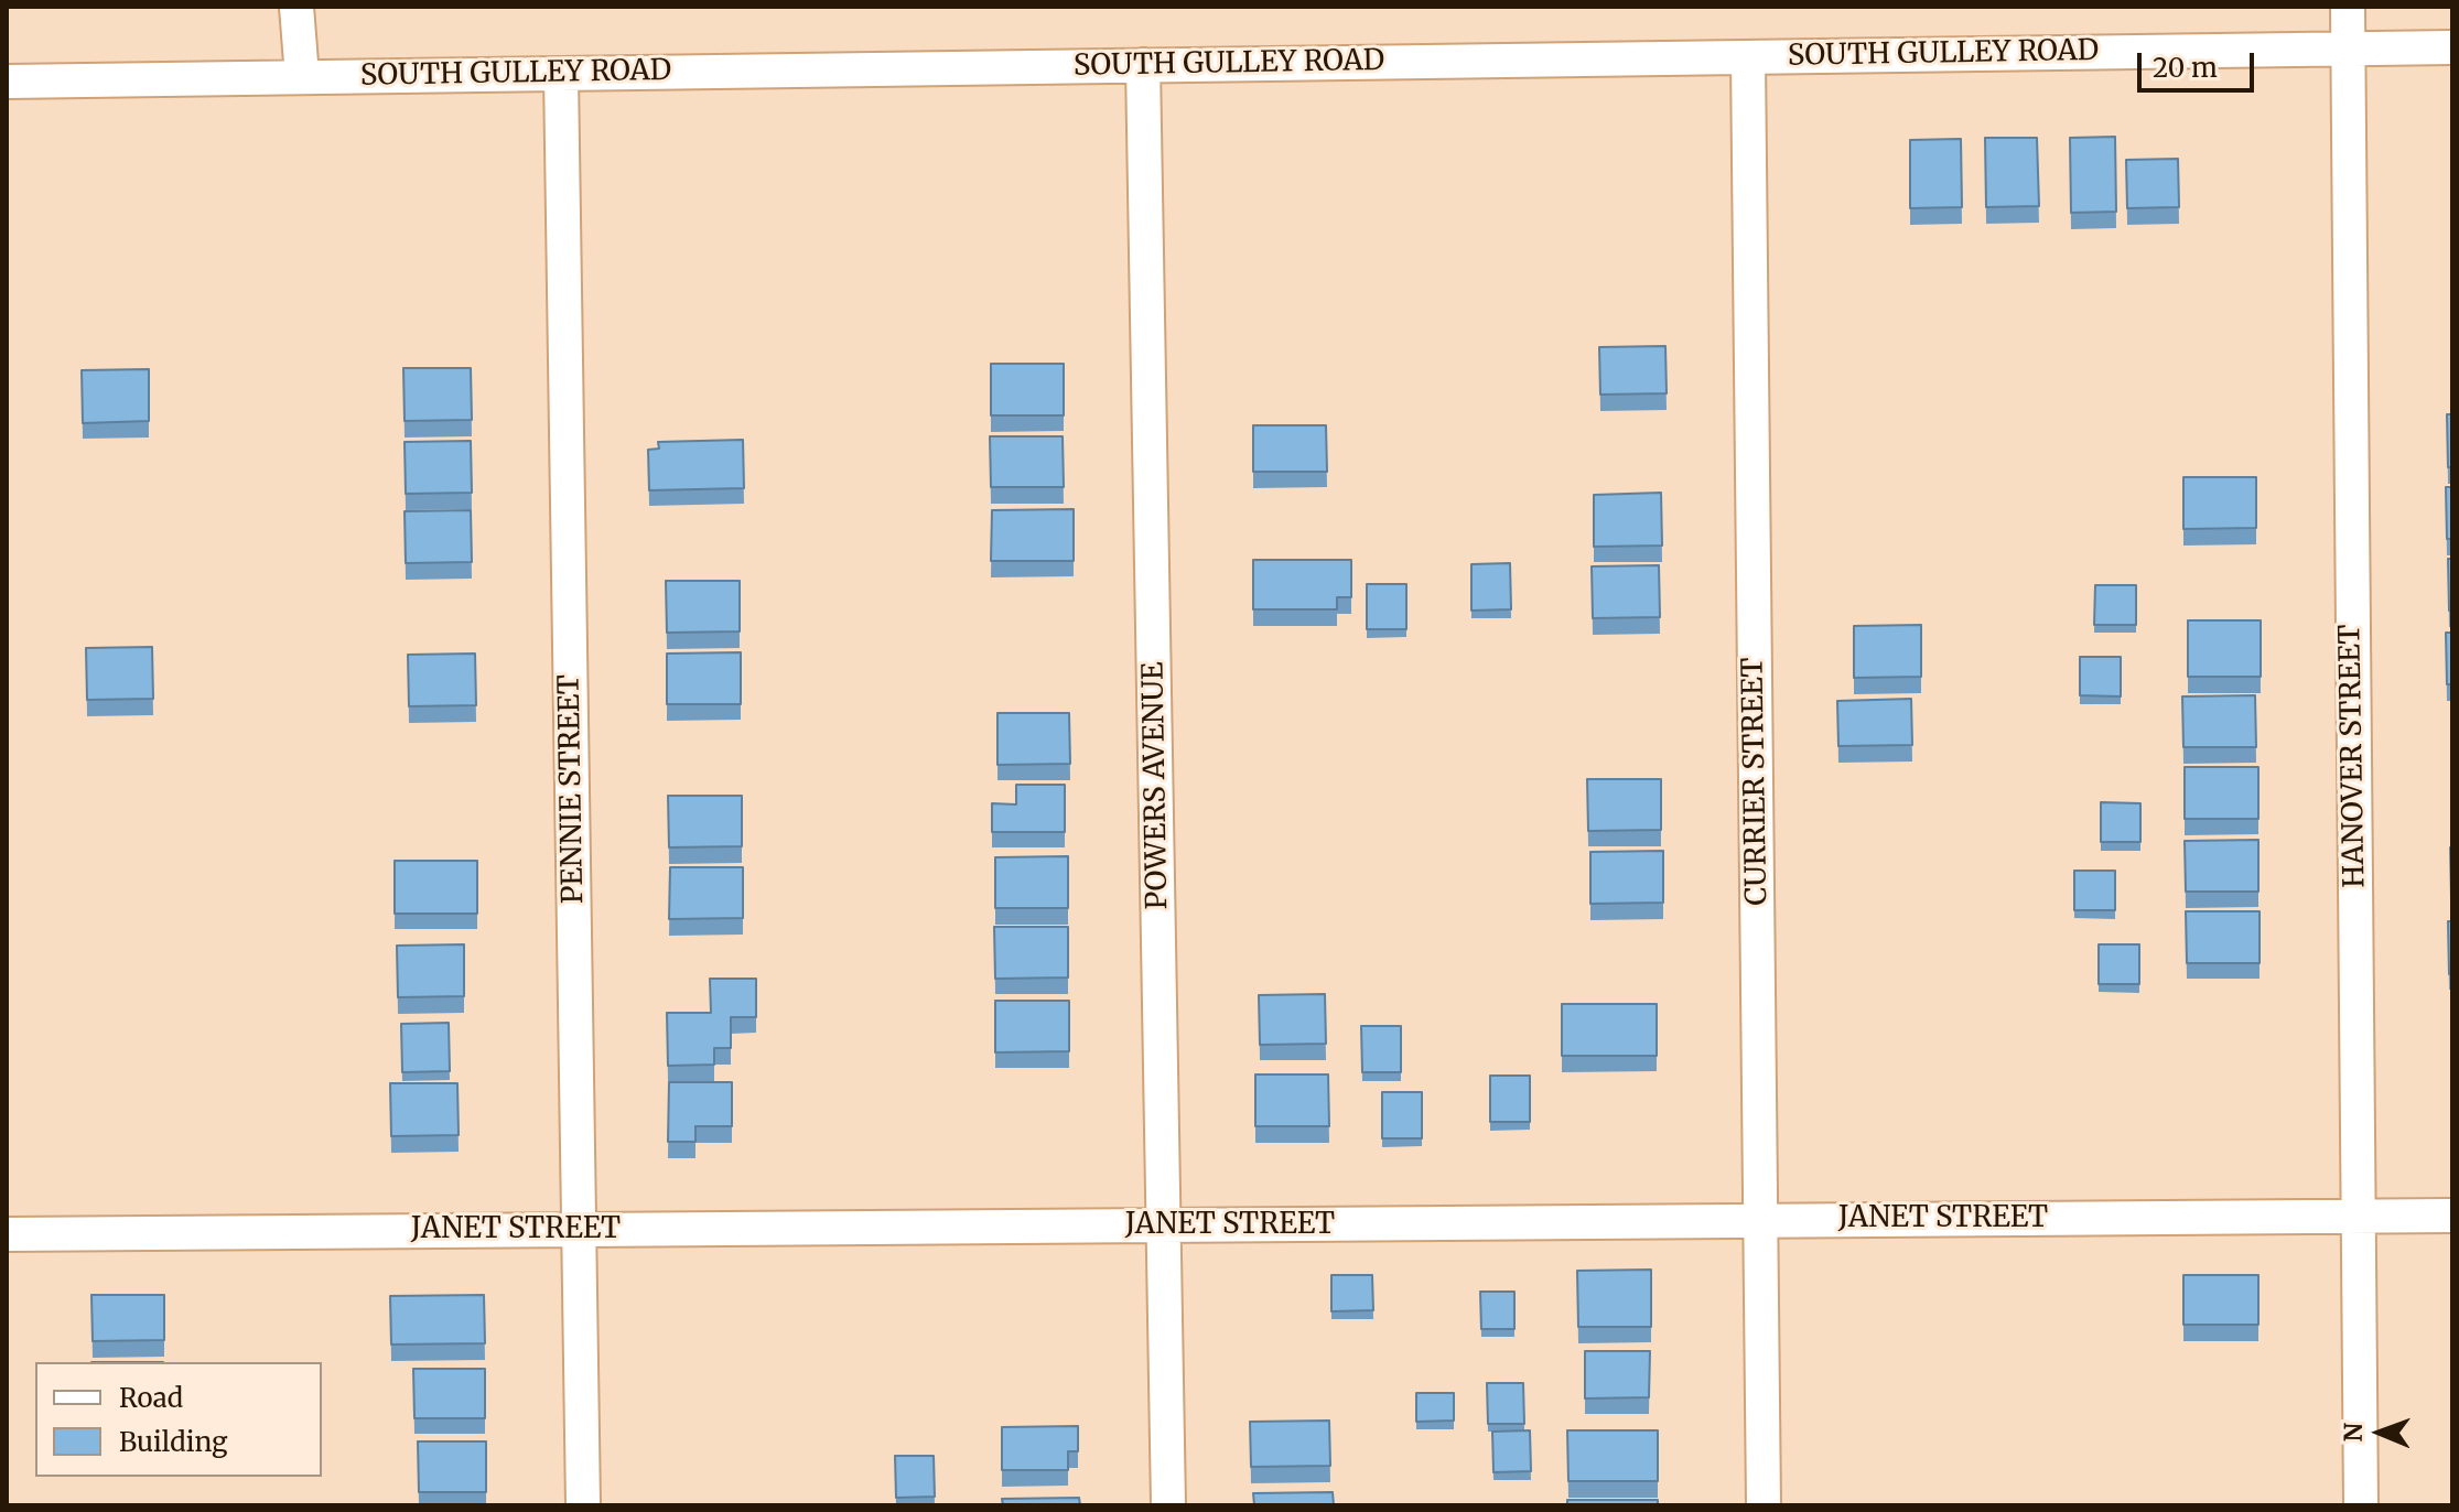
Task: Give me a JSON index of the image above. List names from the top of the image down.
{
  "streets": {
    "street": [
      "SOUTH GULLEY ROAD",
      "HANOVER STREET",
      "CURRIER STREET",
      "POWERS AVENUE",
      "PENNIE STREET",
      "JANET STREET"
    ]
  },
  "crossings": [
    ["SOUTH GULLEY ROAD", "HANOVER STREET"],
    ["SOUTH GULLEY ROAD", "CURRIER STREET"],
    ["SOUTH GULLEY ROAD", "POWERS AVENUE"],
    ["SOUTH GULLEY ROAD", "PENNIE STREET"],
    ["HANOVER STREET", "JANET STREET"],
    ["CURRIER STREET", "JANET STREET"],
    ["POWERS AVENUE", "JANET STREET"],
    ["PENNIE STREET", "JANET STREET"]
  ],
  "legend": ["Road", "Building"],
  "scale_bar": "20 m",
  "north": "left"
}
